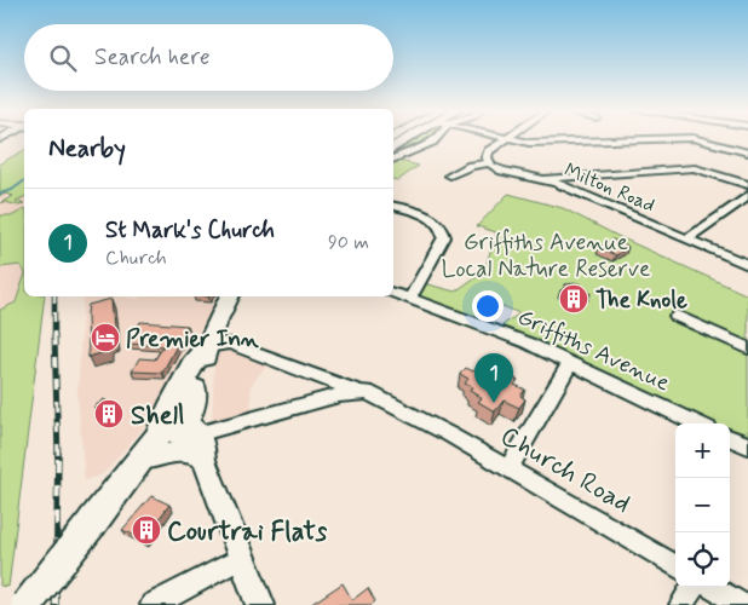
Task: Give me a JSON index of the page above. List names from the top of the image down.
{
  "streets": {
    "street": ["Milton Road", "Griffiths Avenue", "Church Road"]
  },
  "parks": ["Griffiths Avenue Local Nature Reserve"],
  "places": {
    "building": ["The Knole", "Shell", "Courtrai Flats"],
    "hotel": ["Premier Inn"]
  },
  "page": {
    "search": "Search here",
    "heading": "Nearby",
    "list": [
      {
        "mark": "1",
        "name": "St Mark's Church",
        "note": "Church",
        "value": "90 m"
      }
    ],
    "pins": "1",
    "map_buttons": ["+", "−"]
  }
}
